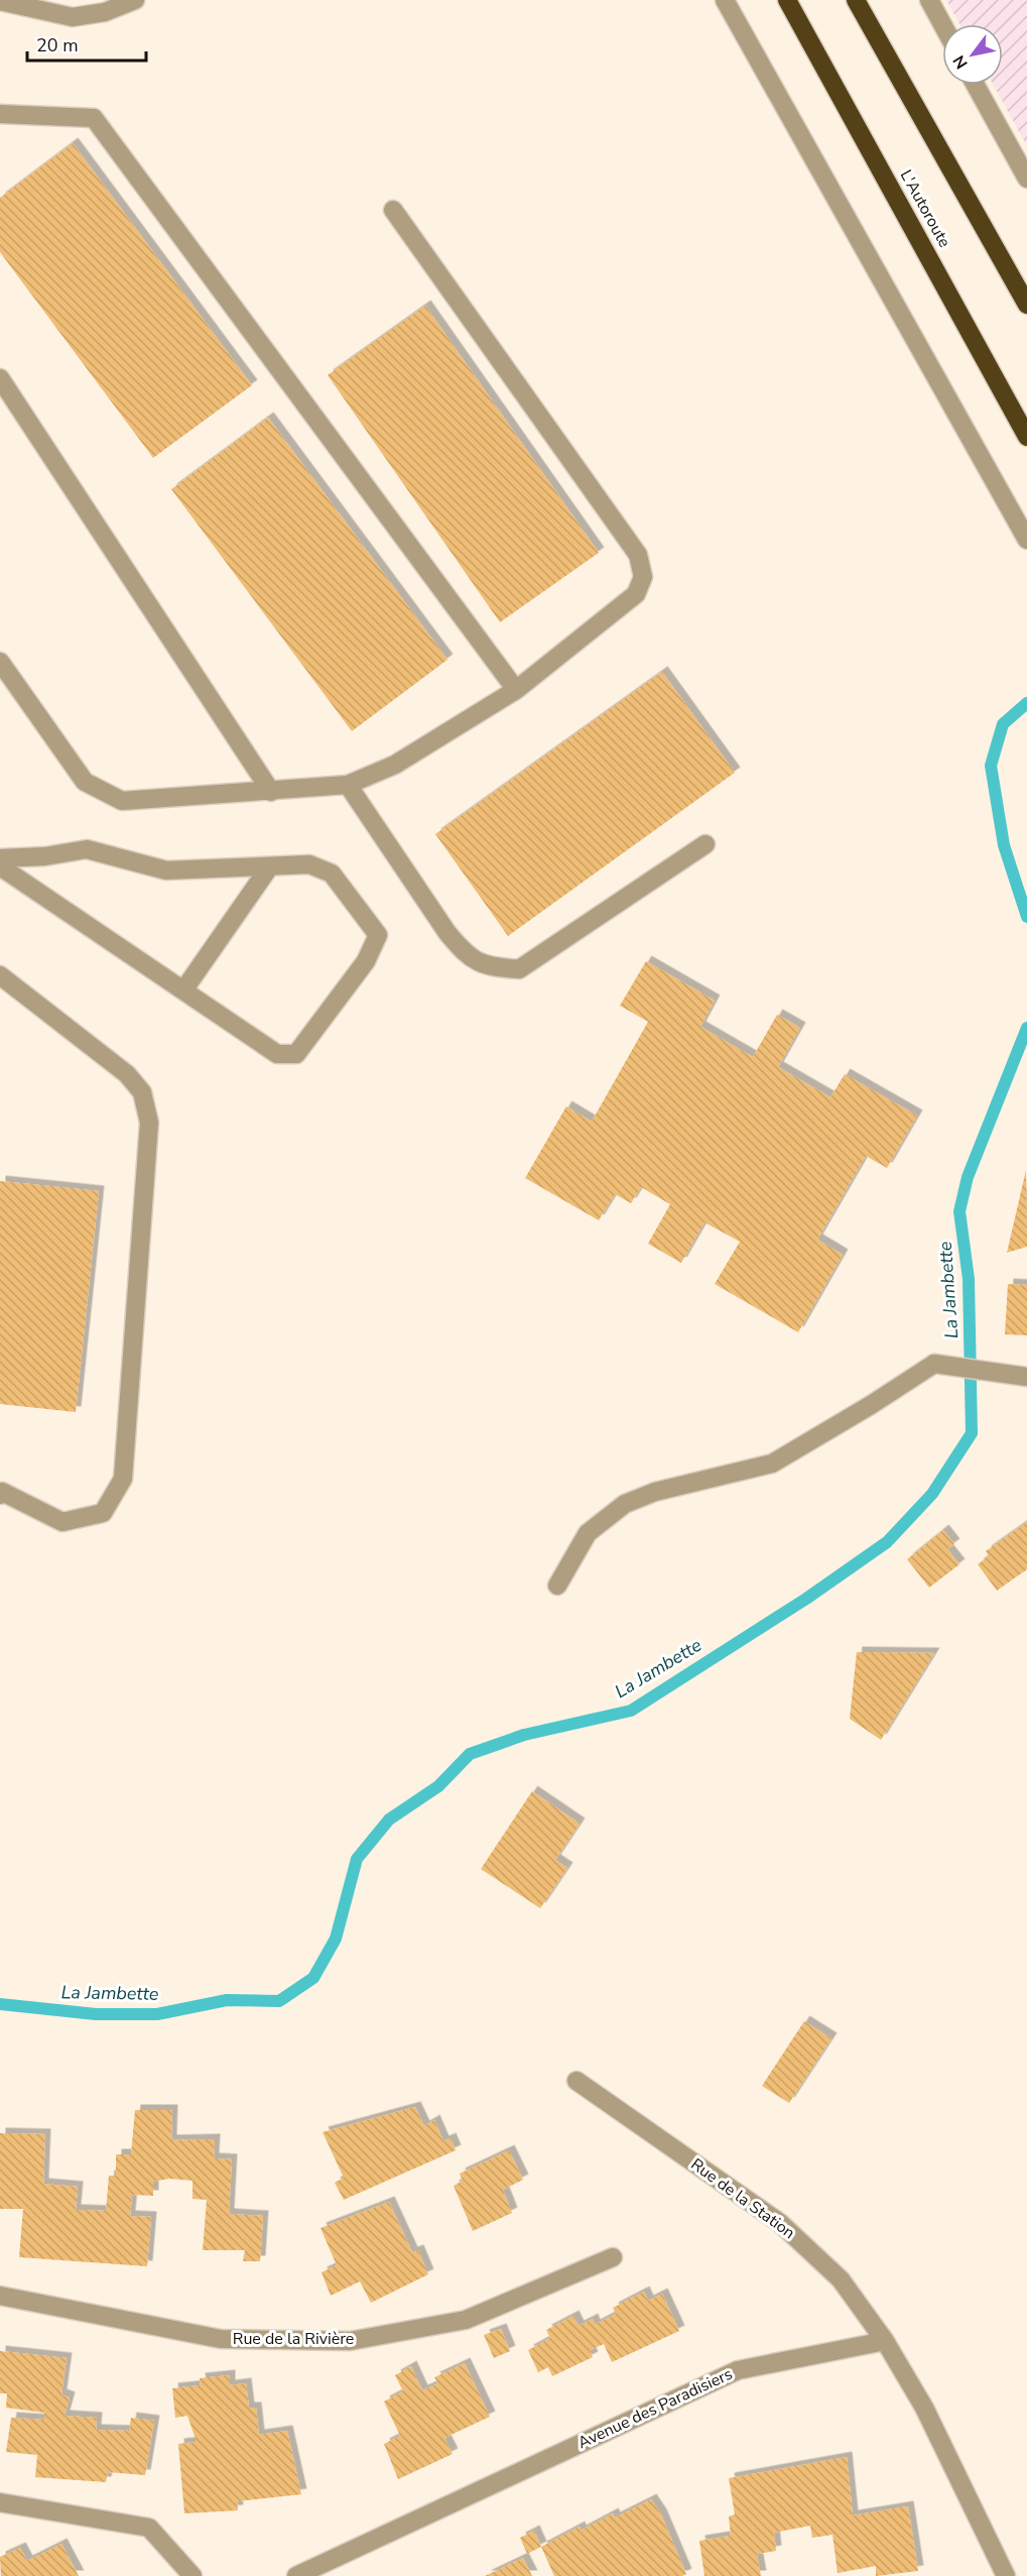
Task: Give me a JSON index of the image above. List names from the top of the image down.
{
  "streets": {
    "highway": ["L'Autoroute"],
    "street": ["Rue de la Station", "Rue de la Rivière", "Avenue des Paradisiers"]
  },
  "crossings": [
    ["Rue de la Station", "Avenue des Paradisiers"]
  ],
  "water": ["La Jambette"],
  "scale_bar": "20 m",
  "north": "bottom left"
}
